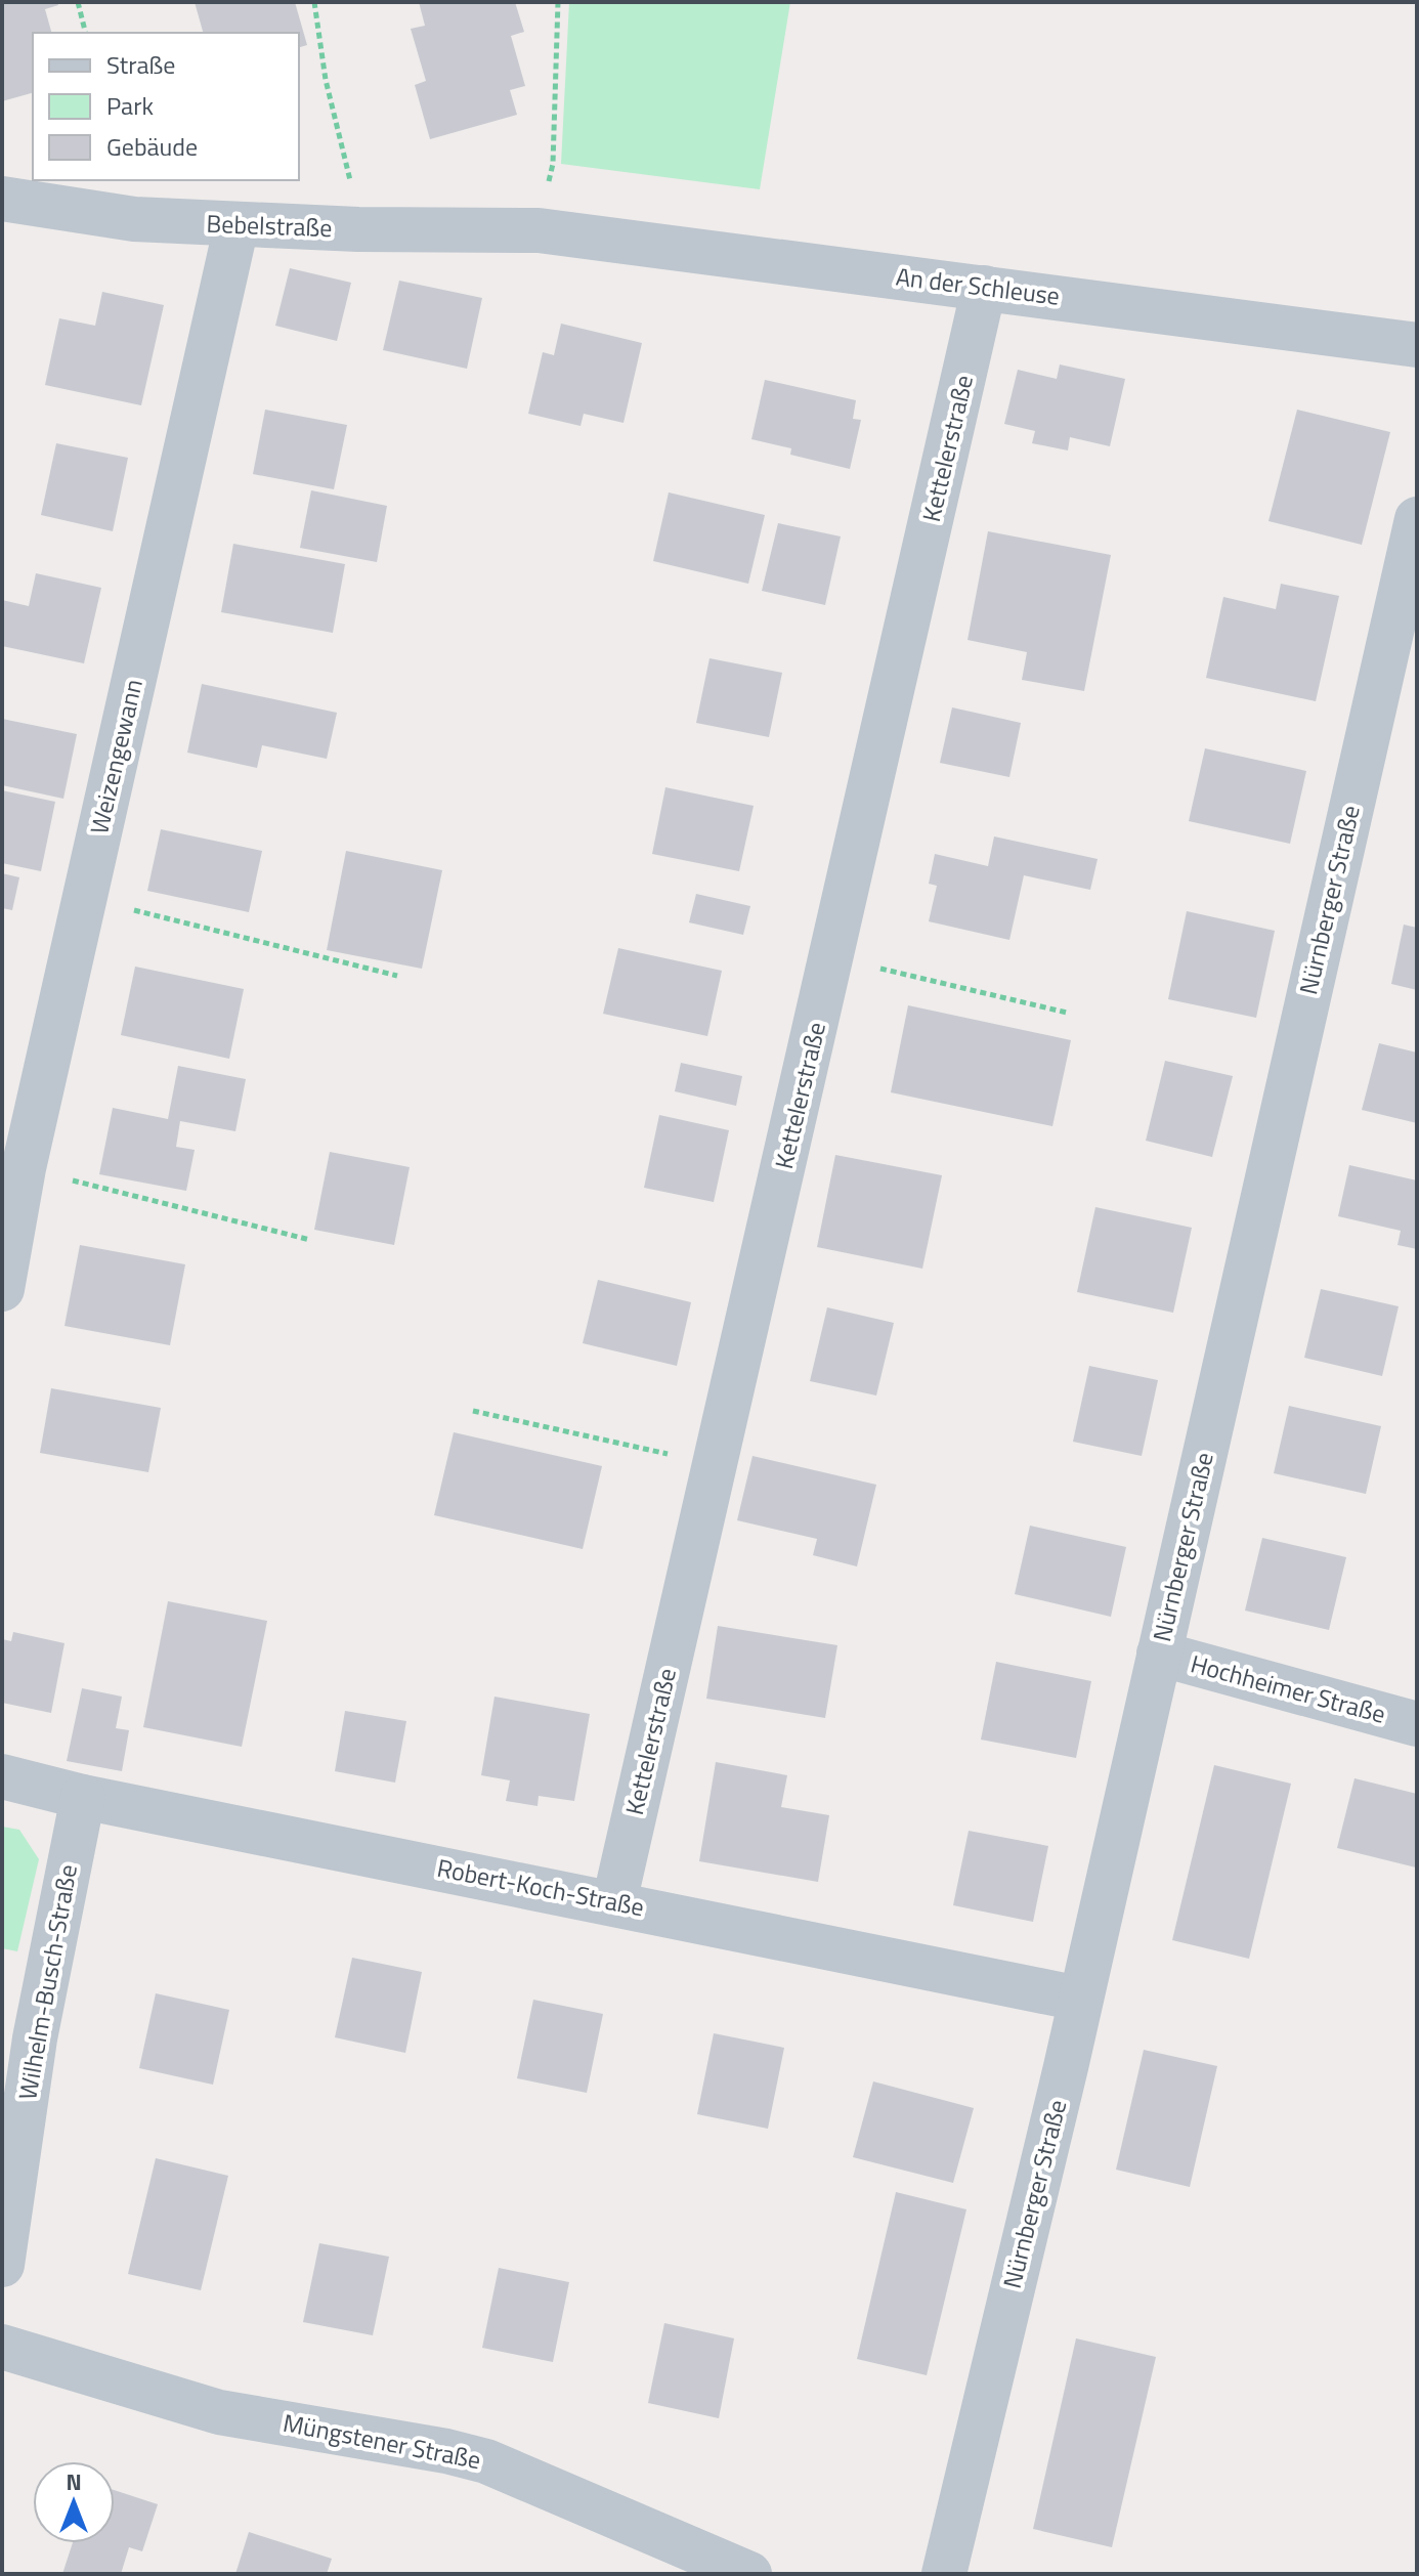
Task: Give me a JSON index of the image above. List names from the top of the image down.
{
  "streets": {
    "street": [
      "Bebelstraße",
      "An der Schleuse",
      "Kettelerstraße",
      "Weizengewann",
      "Nürnberger Straße",
      "Hochheimer Straße",
      "Robert-Koch-Straße",
      "Wilhelm-Busch-Straße",
      "Müngstener Straße"
    ]
  },
  "crossings": [
    ["Bebelstraße", "An der Schleuse"],
    ["Bebelstraße", "Weizengewann"],
    ["An der Schleuse", "Kettelerstraße"],
    ["Kettelerstraße", "Robert-Koch-Straße"],
    ["Nürnberger Straße", "Hochheimer Straße"],
    ["Nürnberger Straße", "Robert-Koch-Straße"],
    ["Robert-Koch-Straße", "Wilhelm-Busch-Straße"]
  ],
  "legend": ["Straße", "Park", "Gebäude"],
  "north": "top"
}
